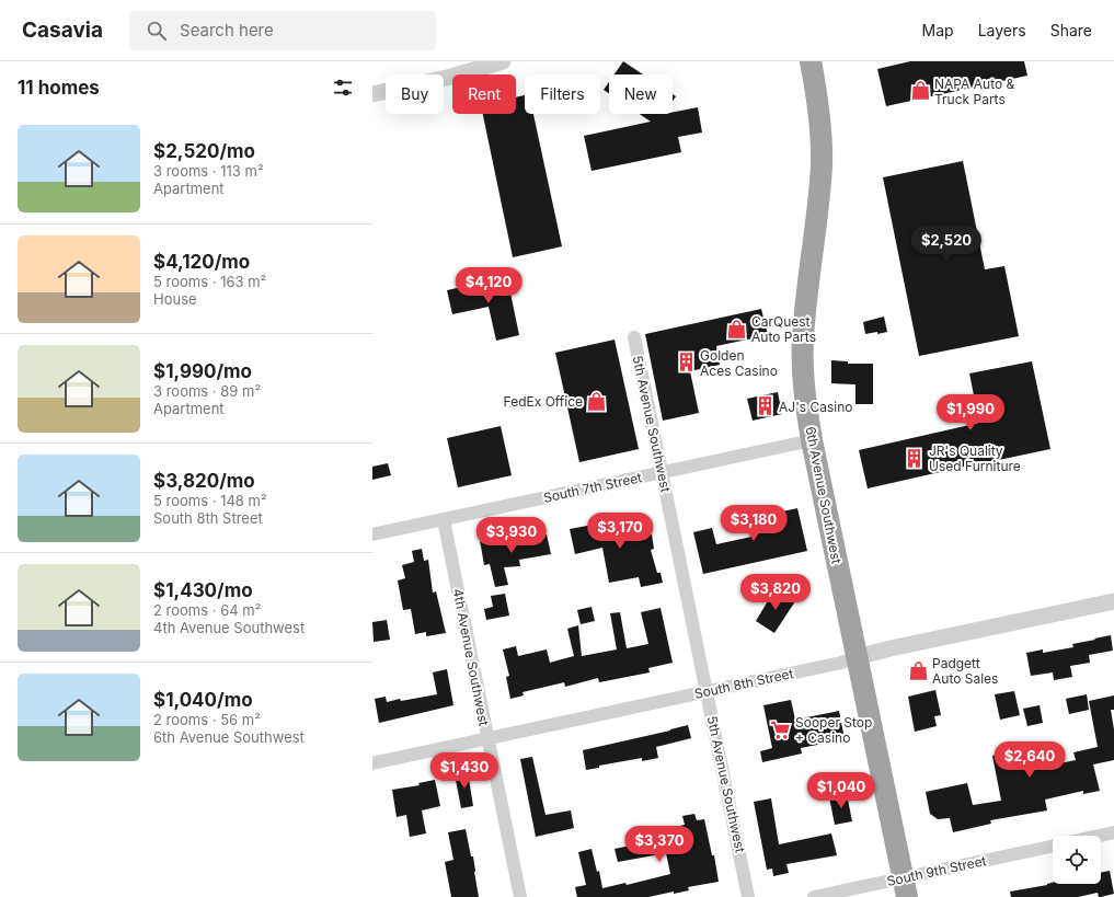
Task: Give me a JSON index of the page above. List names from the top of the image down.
{
  "streets": {
    "highway": ["6th Avenue Southwest"],
    "street": [
      "5th Avenue Southwest",
      "South 7th Street",
      "4th Avenue Southwest",
      "South 8th Street",
      "South 9th Street"
    ]
  },
  "crossings": [
    ["5th Avenue Southwest", "South 7th Street"],
    ["5th Avenue Southwest", "South 8th Street"],
    ["South 7th Street", "6th Avenue Southwest"],
    ["South 7th Street", "4th Avenue Southwest"],
    ["6th Avenue Southwest", "South 8th Street"],
    ["6th Avenue Southwest", "South 9th Street"],
    ["4th Avenue Southwest", "South 8th Street"]
  ],
  "places": {
    "shop": [
      "NAPA Auto & Truck Parts",
      "CarQuest Auto Parts",
      "FedEx Office",
      "Padgett Auto Sales"
    ],
    "building": ["Golden Aces Casino", "AJ's Casino", "JR's Quality Used Furniture"],
    "supermarket": ["Sooper Stop + Casino"]
  },
  "page": {
    "header": "Casavia",
    "search": "Search here",
    "nav": ["Map", "Layers", "Share"],
    "heading": "11 homes",
    "chip": [
      "Buy",
      "Rent",
      "Filters",
      "New"
    ],
    "list": [
      {
        "name": "$2,520/mo",
        "note": "3 rooms · 113 m² · Apartment"
      },
      {
        "name": "$4,120/mo",
        "note": "5 rooms · 163 m² · House"
      },
      {
        "name": "$1,990/mo",
        "note": "3 rooms · 89 m² · Apartment"
      },
      {
        "name": "$3,820/mo",
        "note": "5 rooms · 148 m² · South 8th Street"
      },
      {
        "name": "$1,430/mo",
        "note": "2 rooms · 64 m² · 4th Avenue Southwest"
      },
      {
        "name": "$1,040/mo",
        "note": "2 rooms · 56 m² · 6th Avenue Southwest"
      }
    ],
    "price": [
      "$2,520",
      "$4,120",
      "$1,990",
      "$3,180",
      "$3,170",
      "$3,930",
      "$3,820",
      "$2,640",
      "$1,430",
      "$1,040",
      "$3,370"
    ]
  }
}
